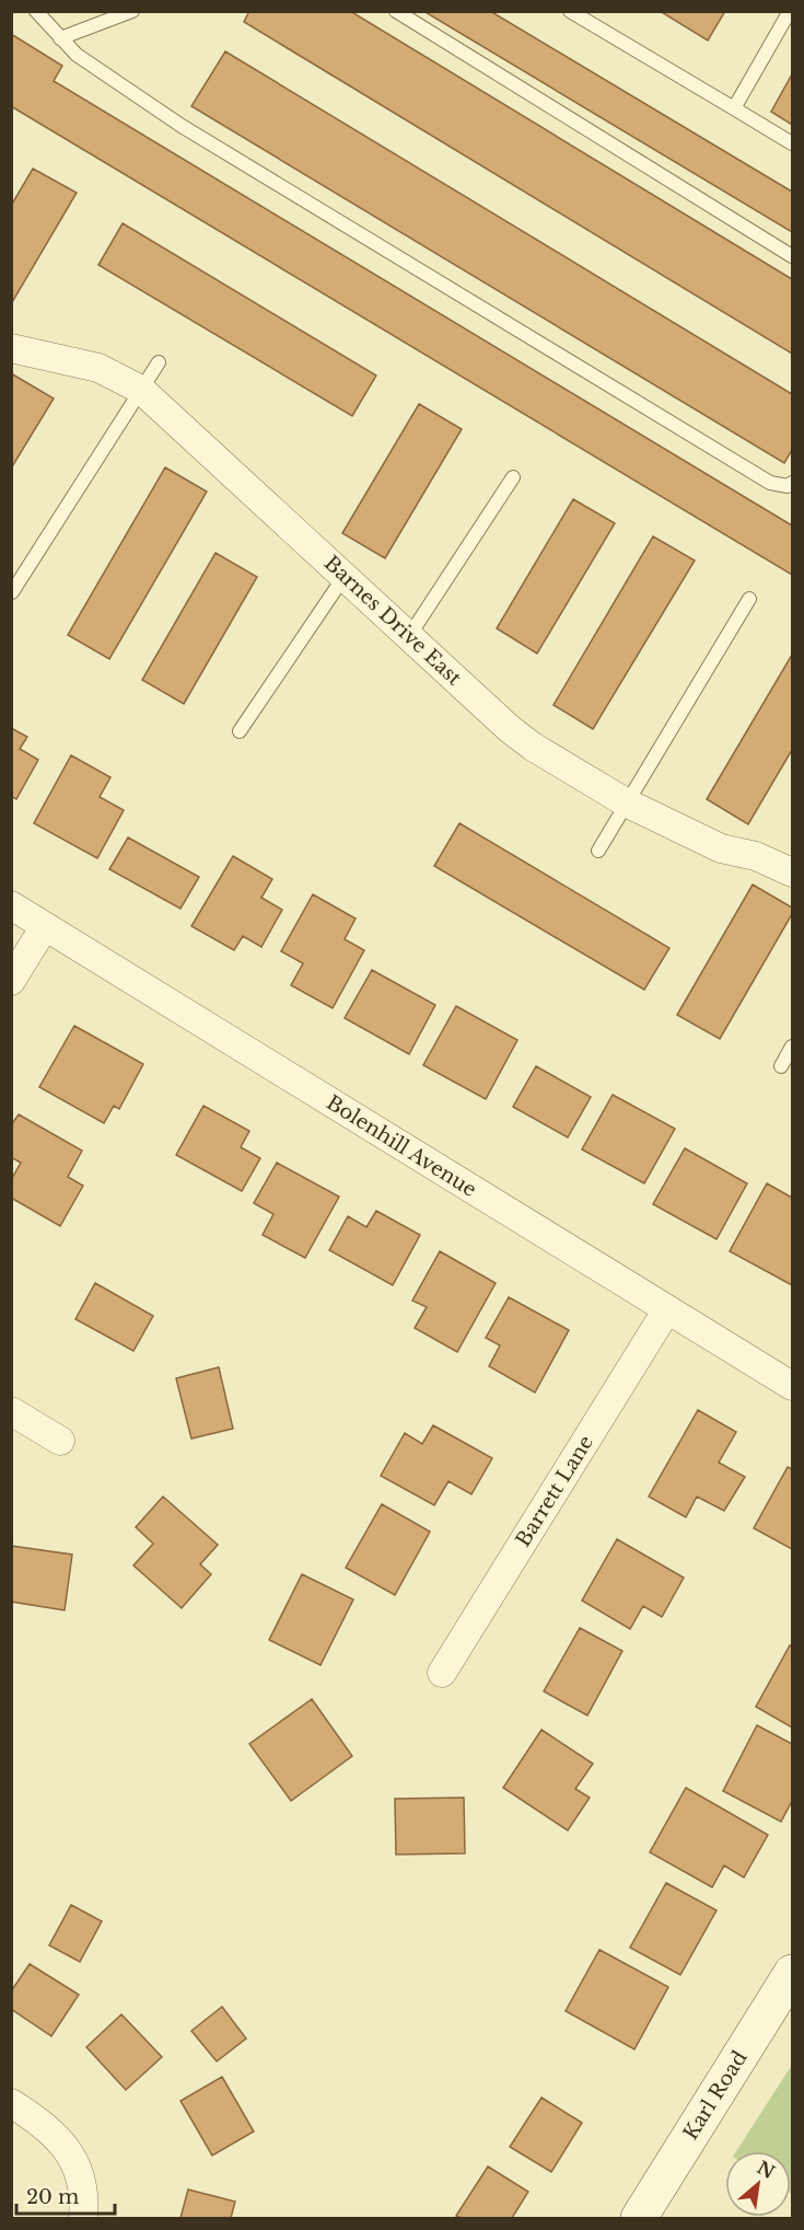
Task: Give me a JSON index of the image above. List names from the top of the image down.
{
  "streets": {
    "street": [
      "Barnes Drive East",
      "Bolenhill Avenue",
      "Barrett Lane",
      "Karl Road"
    ]
  },
  "crossings": [
    ["Bolenhill Avenue", "Barrett Lane"]
  ],
  "scale_bar": "20 m",
  "north": "top right"
}
